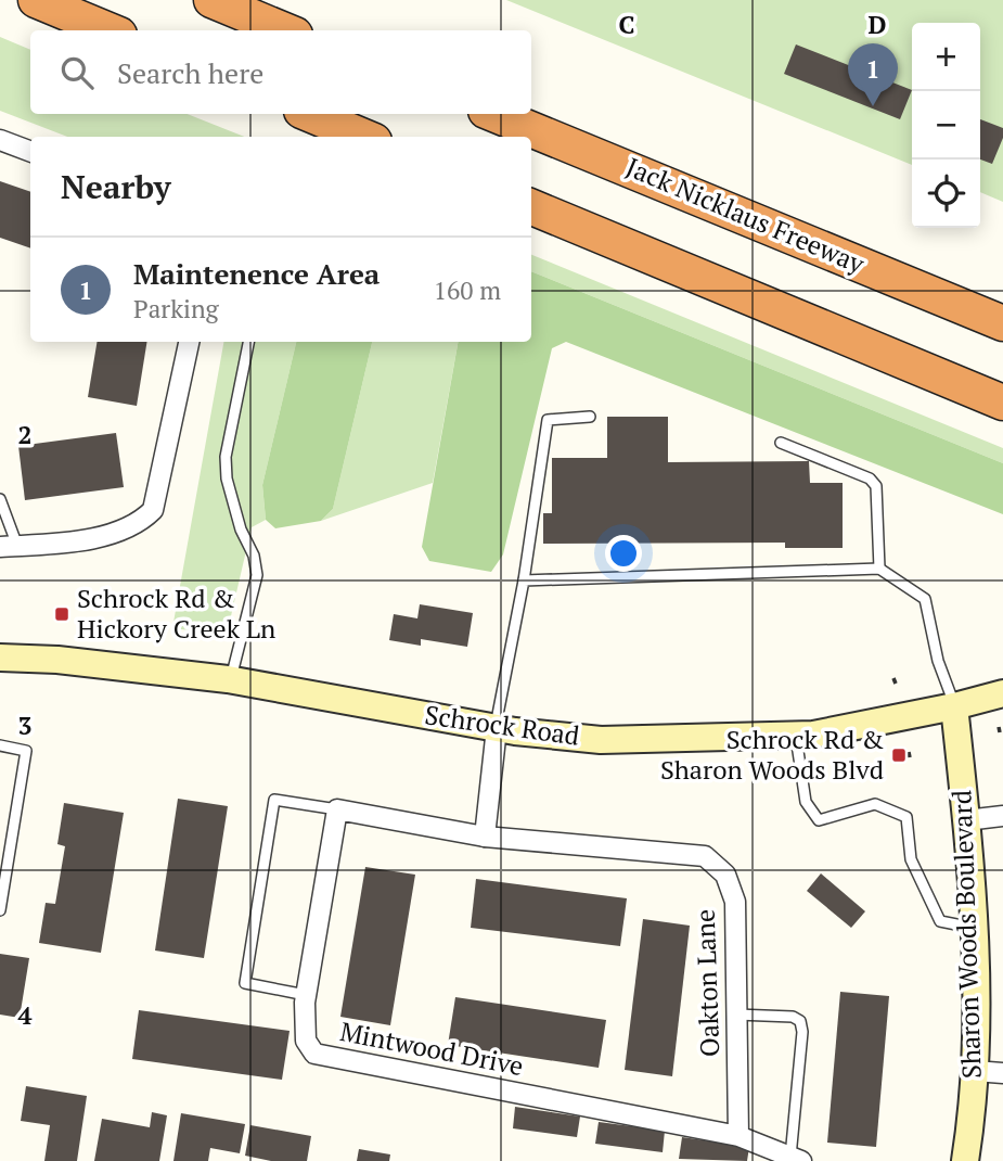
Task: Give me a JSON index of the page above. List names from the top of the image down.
{
  "streets": {
    "highway": ["Jack Nicklaus Freeway"],
    "main road": ["Schrock Road", "Sharon Woods Boulevard"],
    "street": ["Oakton Lane", "Mintwood Drive"]
  },
  "crossings": [
    ["Schrock Road", "Sharon Woods Boulevard"],
    ["Oakton Lane", "Mintwood Drive"]
  ],
  "places": {
    "transit": ["Schrock Rd & Hickory Creek Ln", "Schrock Rd & Sharon Woods Blvd"]
  },
  "page": {
    "map_buttons": ["+", "−"],
    "search": "Search here",
    "pins": "1",
    "heading": "Nearby",
    "list": [
      {
        "mark": "1",
        "name": "Maintenence Area",
        "note": "Parking",
        "value": "160 m"
      }
    ]
  },
  "grid": {
    "columns": ["C", "D"],
    "rows": ["2", "3", "4"]
  }
}
